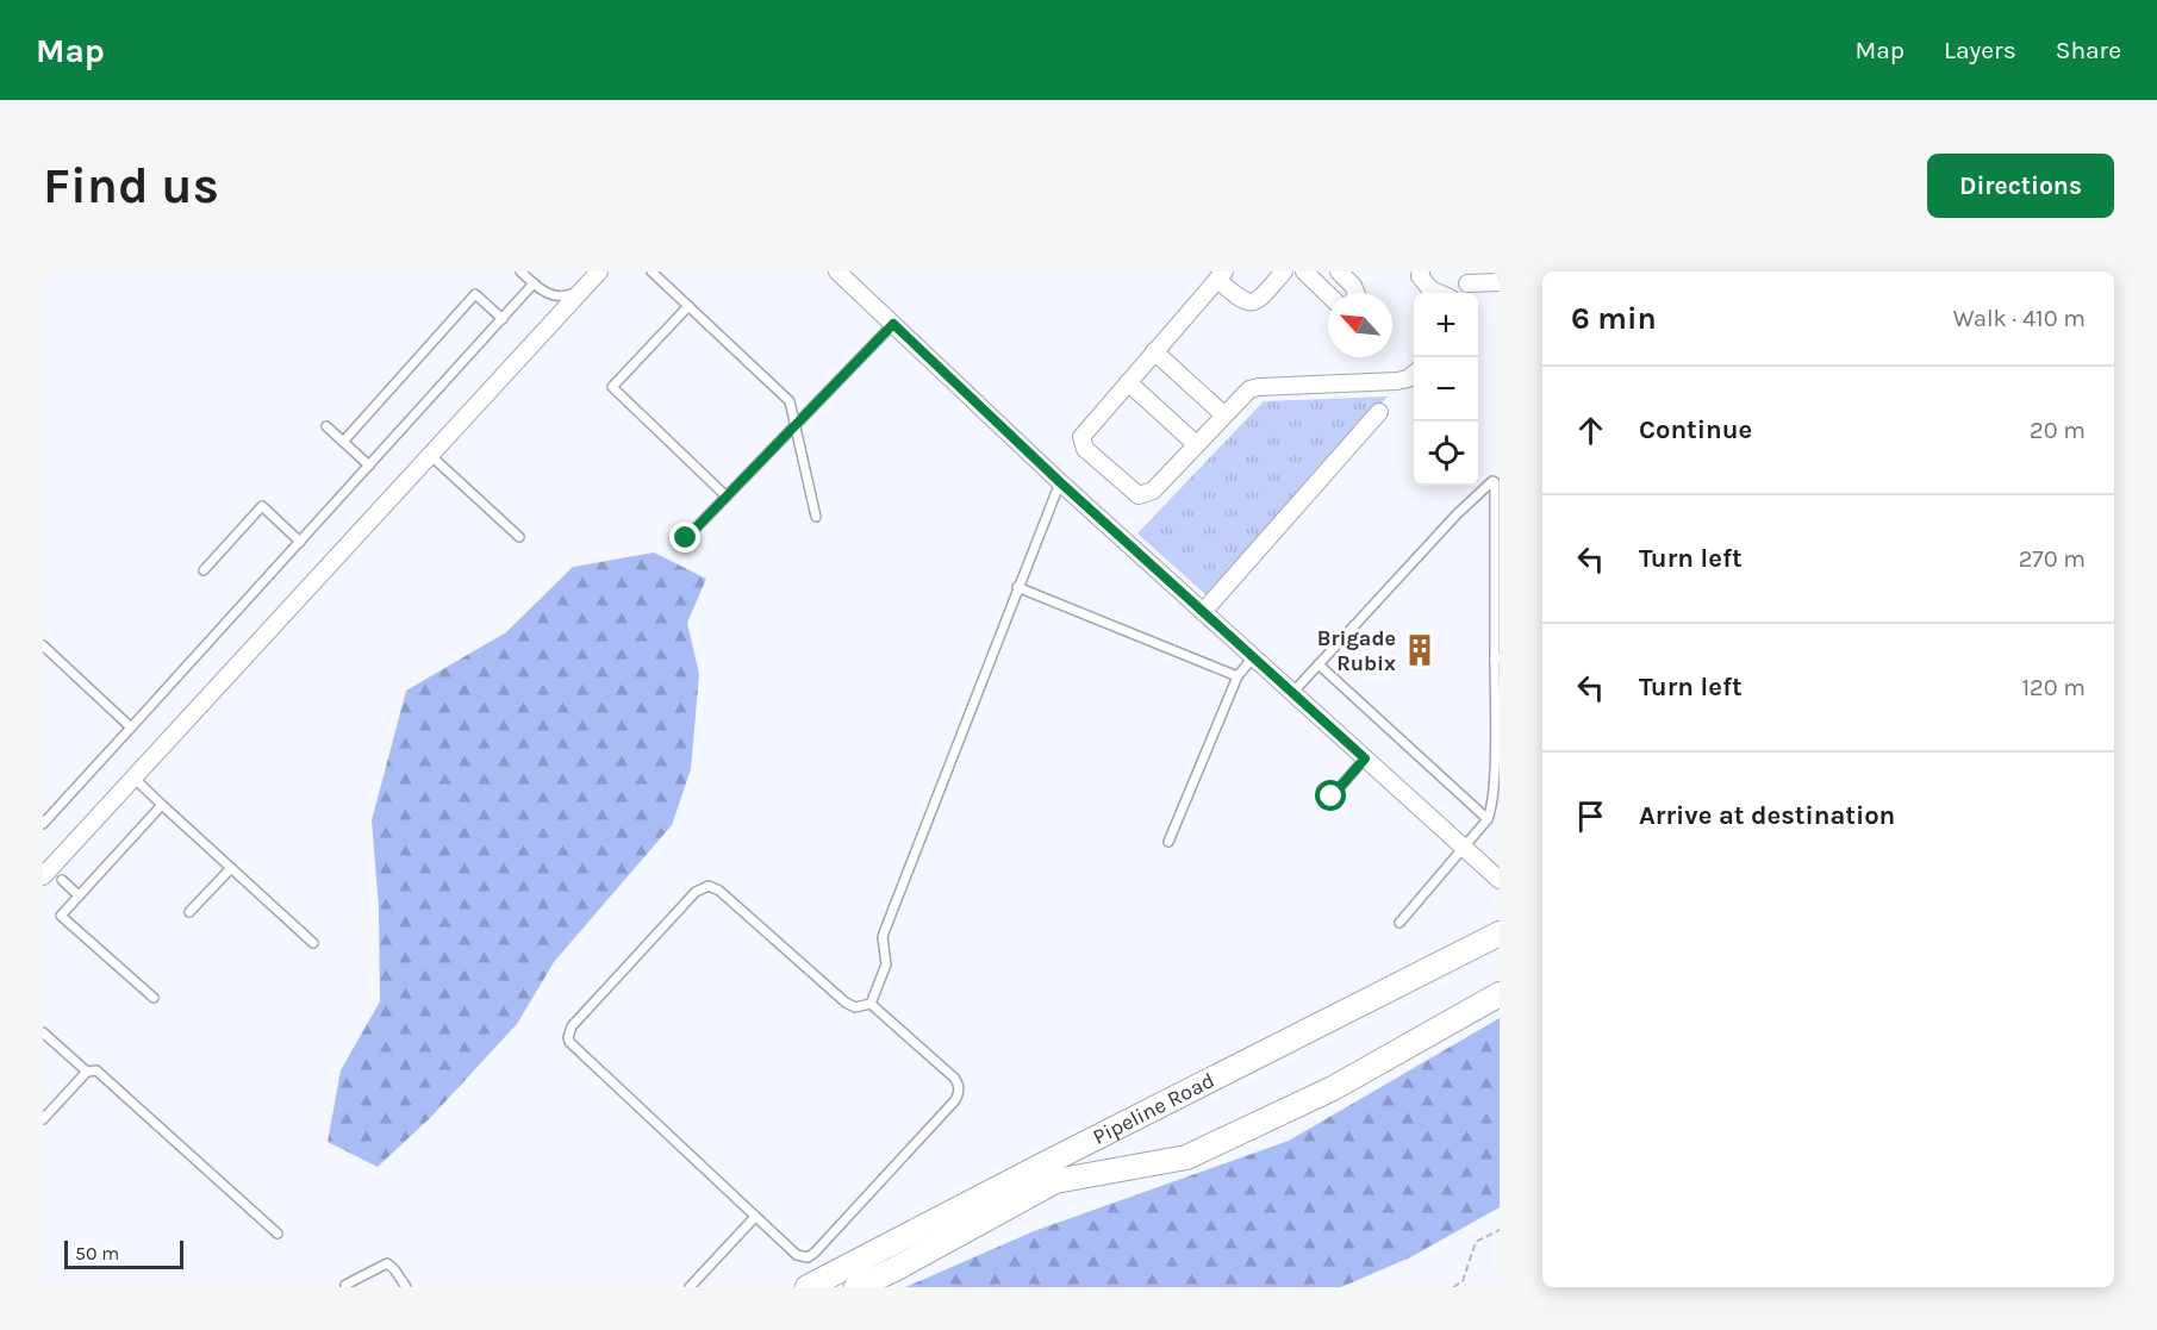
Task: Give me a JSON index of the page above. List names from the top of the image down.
{
  "streets": {
    "main road": ["Pipeline Road"]
  },
  "places": {
    "building": ["Brigade Rubix"]
  },
  "scale_bar": "50 m",
  "north": "top left",
  "page": {
    "header": "Map",
    "nav": ["Map", "Layers", "Share"],
    "buttons": "Directions",
    "title": "Find us",
    "heading": ["6 min", "Walk · 410 m"],
    "map_buttons": ["+", "−"],
    "list": [
      ["Continue", "20 m"],
      ["Turn left", "270 m"],
      ["Turn left", "120 m"],
      "Arrive at destination"
    ],
    "scale": "50 m"
  }
}
